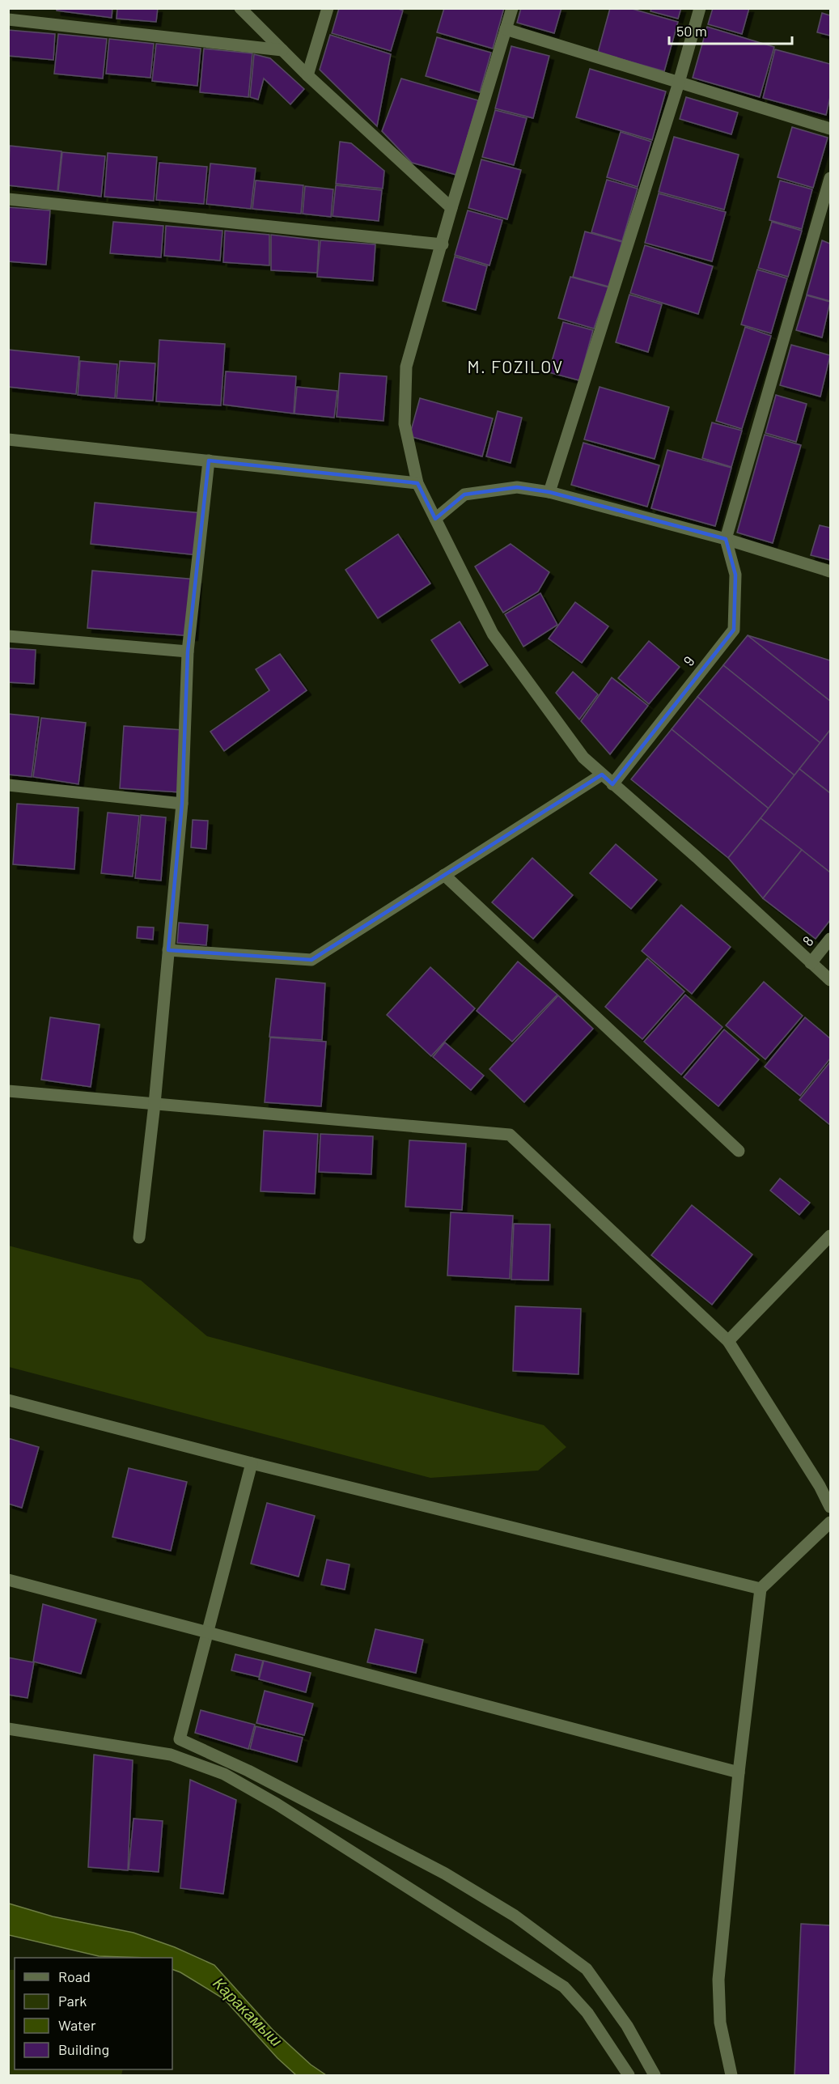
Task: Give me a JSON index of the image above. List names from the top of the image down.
{
  "streets": {
    "street": ["9", "8"]
  },
  "districts": ["M. FOZILOV"],
  "water": ["Каракамыш"],
  "legend": [
    "Road",
    "Park",
    "Water",
    "Building"
  ],
  "scale_bar": "50 m"
}
